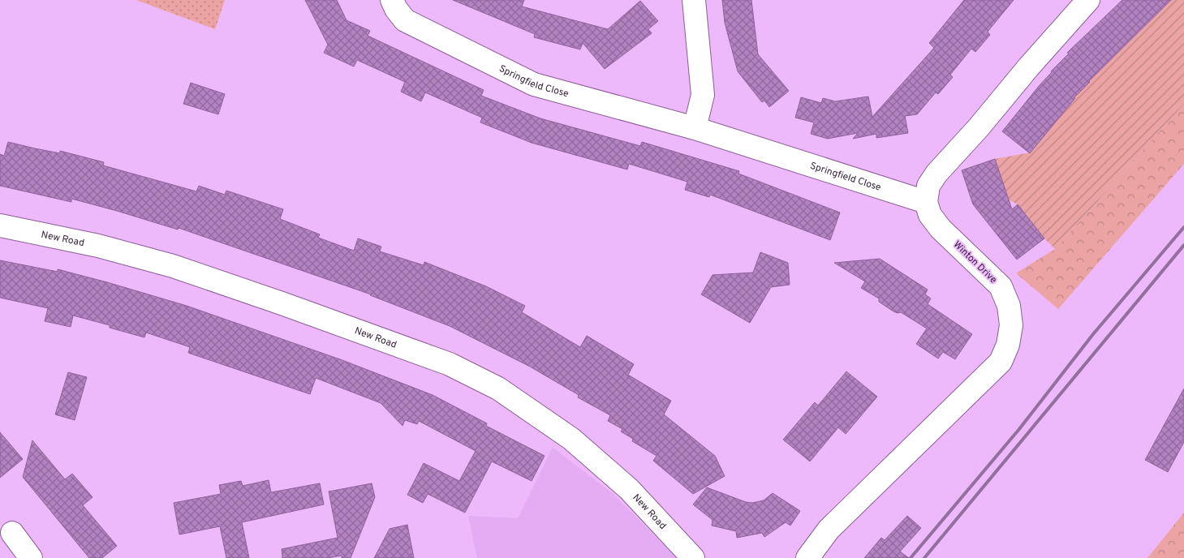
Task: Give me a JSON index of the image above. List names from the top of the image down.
{
  "streets": {
    "street": ["Springfield Close", "New Road", "Winton Drive"]
  },
  "crossings": [
    ["Springfield Close", "Winton Drive"]
  ]
}
